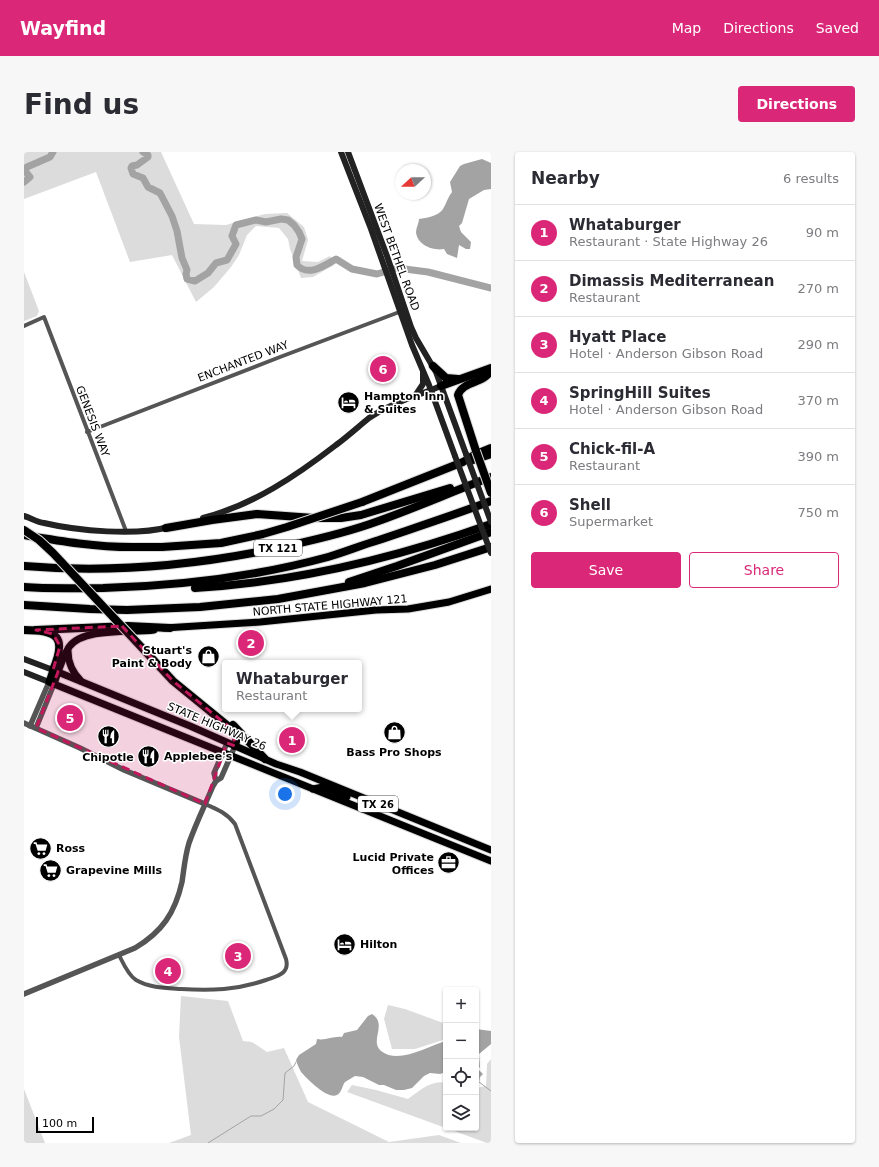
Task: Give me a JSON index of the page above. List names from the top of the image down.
{
  "streets": {
    "highway": ["TX 121"],
    "main road": [
      "WEST BETHEL ROAD",
      "NORTH STATE HIGHWAY 121",
      "STATE HIGHWAY 26",
      "TX 26"
    ],
    "street": ["ENCHANTED WAY", "GENESIS WAY"]
  },
  "crossings": [
    ["WEST BETHEL ROAD", "ENCHANTED WAY"],
    ["ENCHANTED WAY", "GENESIS WAY"]
  ],
  "places": {
    "hotel": ["Hampton Inn & Suites", "Hilton"],
    "shop": ["Stuart's Paint & Body", "Bass Pro Shops"],
    "restaurant": ["Chipotle", "Applebee's"],
    "supermarket": ["Ross", "Grapevine Mills"],
    "office": ["Lucid Private Offices"]
  },
  "scale_bar": "100 m",
  "north": "left",
  "page": {
    "header": "Wayfind",
    "nav": ["Map", "Directions", "Saved"],
    "buttons": [
      "Directions",
      ["Save", "Share"]
    ],
    "title": "Find us",
    "heading": ["Nearby", "6 results"],
    "list": [
      {
        "mark": "1",
        "name": "Whataburger",
        "note": "Restaurant · State Highway 26",
        "value": "90 m"
      },
      {
        "mark": "2",
        "name": "Dimassis Mediterranean",
        "note": "Restaurant",
        "value": "270 m"
      },
      {
        "mark": "3",
        "name": "Hyatt Place",
        "note": "Hotel · Anderson Gibson Road",
        "value": "290 m"
      },
      {
        "mark": "4",
        "name": "SpringHill Suites",
        "note": "Hotel · Anderson Gibson Road",
        "value": "370 m"
      },
      {
        "mark": "5",
        "name": "Chick-fil-A",
        "note": "Restaurant",
        "value": "390 m"
      },
      {
        "mark": "6",
        "name": "Shell",
        "note": "Supermarket",
        "value": "750 m"
      }
    ],
    "pins": [
      "6",
      "2",
      "5",
      "1",
      "3",
      "4"
    ],
    "popup": ["Whataburger", "Restaurant"],
    "map_buttons": ["+", "−"],
    "scale": "100 m"
  }
}
